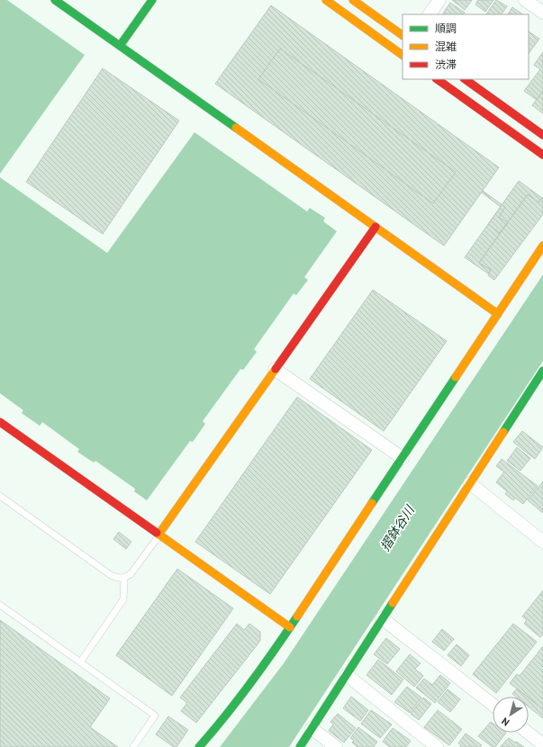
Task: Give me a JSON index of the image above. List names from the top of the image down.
{
  "water": ["摺鉢谷川"],
  "legend": ["順調", "混雑", "渋滞"],
  "north": "bottom left"
}
